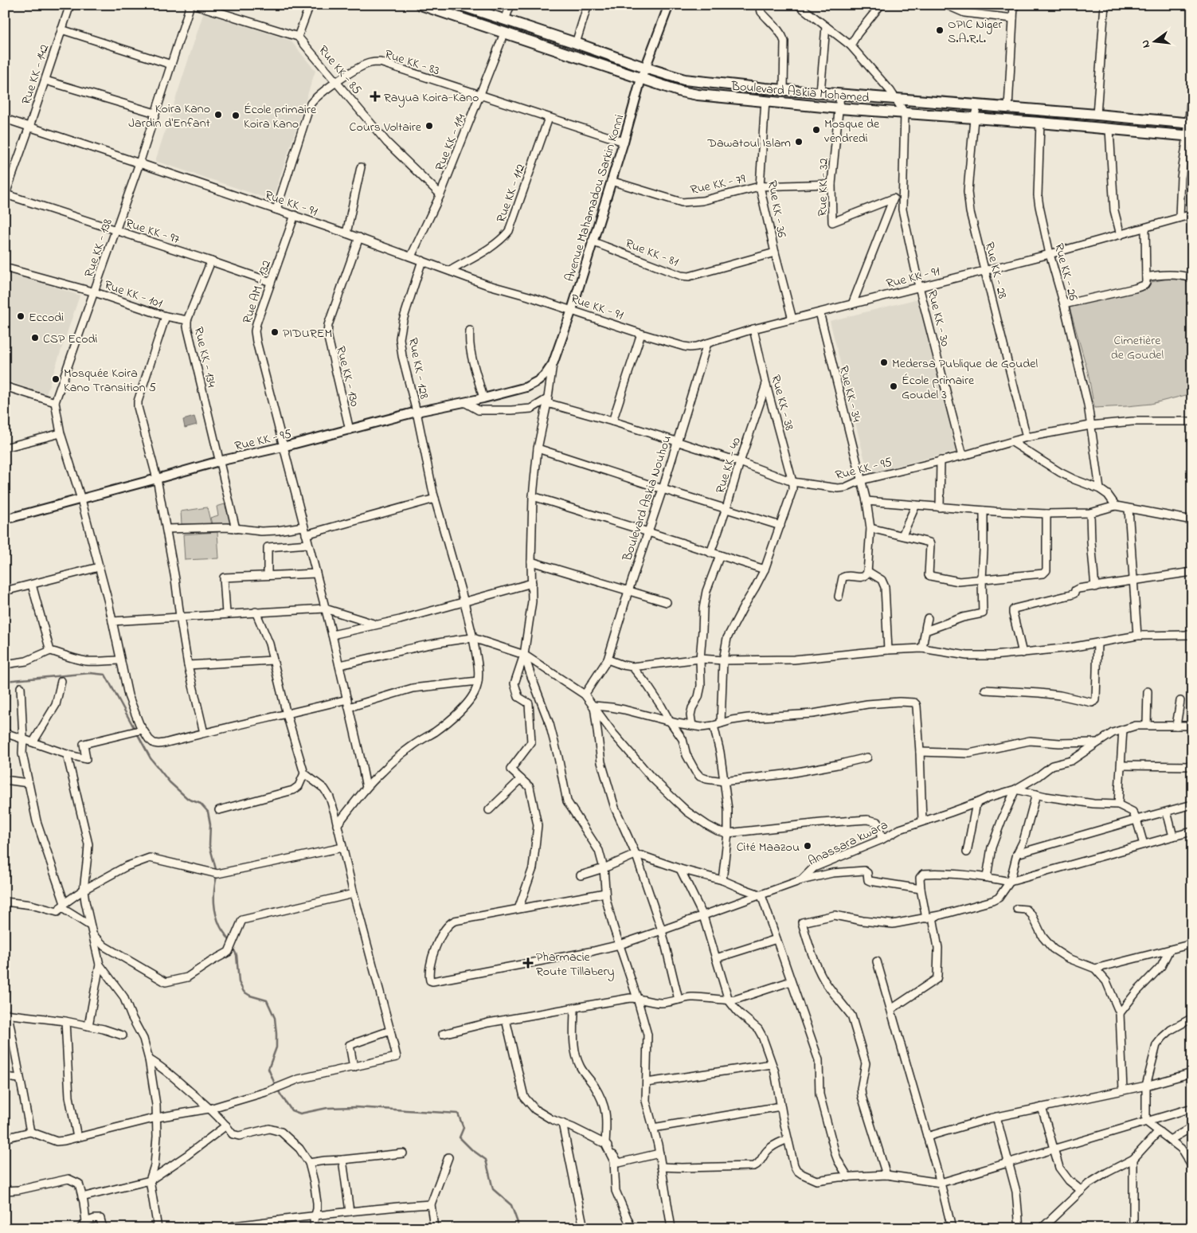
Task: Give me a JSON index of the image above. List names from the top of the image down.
{
  "streets": {
    "main road": ["Boulevard Askia Mohamed"],
    "street": [
      "Rue KK - 83",
      "Rue KK - 85",
      "Rue KK - 142",
      "Rue KK - 114",
      "Rue KK - 79",
      "Rue KK - 32",
      "Rue KK - 112",
      "Avenue Mahamadou Sarkin Konni",
      "Rue KK - 91",
      "Rue KK - 36",
      "Rue KK - 97",
      "Rue KK - 138",
      "Rue KK - 81",
      "Rue KK - 28",
      "Rue KK - 26",
      "Rue AM - 132",
      "Rue KK - 101",
      "Rue KK - 30",
      "Rue KK - 134",
      "Rue KK - 128",
      "Rue KK - 130",
      "Rue KK - 34",
      "Rue KK - 38",
      "Rue KK - 95",
      "Rue KK - 40",
      "Boulevard Askia Nouhou",
      "Anassara kwara"
    ]
  },
  "crossings": [
    ["Rue KK - 83", "Rue KK - 85"],
    ["Rue KK - 83", "Rue KK - 114"],
    ["Rue KK - 83", "Rue KK - 112"],
    ["Rue KK - 83", "Avenue Mahamadou Sarkin Konni"],
    ["Rue KK - 83", "Rue KK - 91"],
    ["Rue KK - 85", "Rue KK - 114"],
    ["Rue KK - 142", "Rue KK - 91"],
    ["Rue KK - 142", "Rue KK - 97"],
    ["Boulevard Askia Mohamed", "Rue KK - 114"],
    ["Boulevard Askia Mohamed", "Rue KK - 32"],
    ["Boulevard Askia Mohamed", "Avenue Mahamadou Sarkin Konni"],
    ["Boulevard Askia Mohamed", "Rue KK - 36"],
    ["Boulevard Askia Mohamed", "Rue KK - 28"],
    ["Boulevard Askia Mohamed", "Rue KK - 26"],
    ["Boulevard Askia Mohamed", "Rue KK - 30"],
    ["Rue KK - 114", "Rue KK - 91"],
    ["Rue KK - 79", "Rue KK - 32"],
    ["Rue KK - 79", "Avenue Mahamadou Sarkin Konni"],
    ["Rue KK - 79", "Rue KK - 36"],
    ["Rue KK - 32", "Rue KK - 91"],
    ["Rue KK - 112", "Rue KK - 91"],
    ["Avenue Mahamadou Sarkin Konni", "Rue KK - 91"],
    ["Avenue Mahamadou Sarkin Konni", "Rue KK - 81"],
    ["Avenue Mahamadou Sarkin Konni", "Rue KK - 95"],
    ["Rue KK - 91", "Rue KK - 36"],
    ["Rue KK - 91", "Rue KK - 138"],
    ["Rue KK - 91", "Rue KK - 28"],
    ["Rue KK - 91", "Rue KK - 26"],
    ["Rue KK - 91", "Rue AM - 132"],
    ["Rue KK - 91", "Rue KK - 30"],
    ["Rue KK - 91", "Rue KK - 128"],
    ["Rue KK - 91", "Rue KK - 130"],
    ["Rue KK - 91", "Rue KK - 34"],
    ["Rue KK - 91", "Rue KK - 38"],
    ["Rue KK - 91", "Boulevard Askia Nouhou"],
    ["Rue KK - 36", "Rue KK - 81"],
    ["Rue KK - 97", "Rue KK - 138"],
    ["Rue KK - 97", "Rue AM - 132"],
    ["Rue KK - 97", "Rue KK - 134"],
    ["Rue KK - 138", "Rue KK - 101"],
    ["Rue KK - 28", "Rue KK - 95"],
    ["Rue KK - 26", "Rue KK - 95"],
    ["Rue AM - 132", "Rue KK - 95"],
    ["Rue KK - 101", "Rue KK - 134"],
    ["Rue KK - 30", "Rue KK - 95"],
    ["Rue KK - 134", "Rue KK - 95"],
    ["Rue KK - 128", "Rue KK - 95"],
    ["Rue KK - 130", "Rue KK - 95"],
    ["Rue KK - 34", "Rue KK - 95"],
    ["Rue KK - 38", "Rue KK - 95"],
    ["Rue KK - 38", "Rue KK - 40"],
    ["Rue KK - 95", "Rue KK - 40"],
    ["Rue KK - 95", "Boulevard Askia Nouhou"]
  ],
  "parks": ["Cimetière de Goudel"],
  "places": {
    "other": [
      "OPIC Niger S.A.R.L.",
      "Koira Kano Jardin d'Enfant",
      "École primaire Koira Kano",
      "Cours Voltaire",
      "Mosque de vendredi",
      "Dawatoul Islam",
      "Eccodi",
      "PIDUREM",
      "CSP Ecodi",
      "Medersa Publique de Goudel",
      "Mosquée Koira Kano Transition 5",
      "École primaire Goudel 3",
      "Cité Maazou"
    ],
    "health": ["Rayua Koira-Kano", "Pharmacie Route Tillabery"]
  },
  "north": "left"
}
